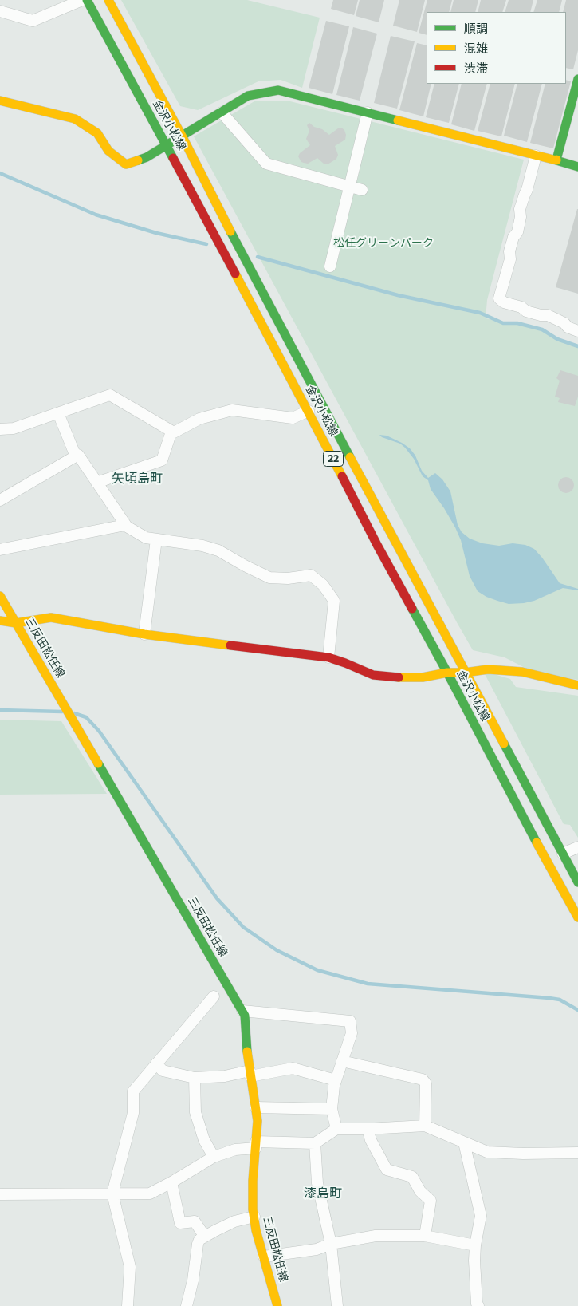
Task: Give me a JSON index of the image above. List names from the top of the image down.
{
  "streets": {
    "main road": ["金沢小松線", "22", "三反田松任線"]
  },
  "districts": ["矢頃島町", "漆島町"],
  "parks": ["松任グリーンパーク"],
  "legend": ["順調", "混雑", "渋滞"]
}
